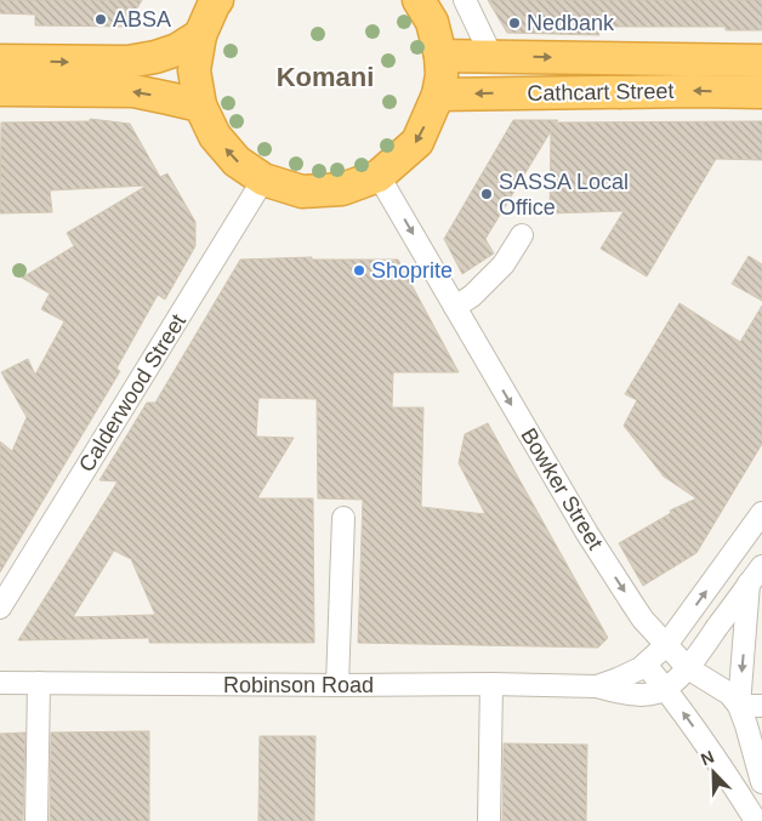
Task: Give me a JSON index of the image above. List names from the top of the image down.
{
  "streets": {
    "highway": ["Cathcart Street"],
    "street": ["Calderwood Street", "Bowker Street", "Robinson Road"]
  },
  "one_way": ["Bowker Street"],
  "districts": ["Komani"],
  "places": [
    "ABSA",
    "Nedbank",
    "SASSA Local Office",
    "Shoprite"
  ],
  "north": "top left"
}
